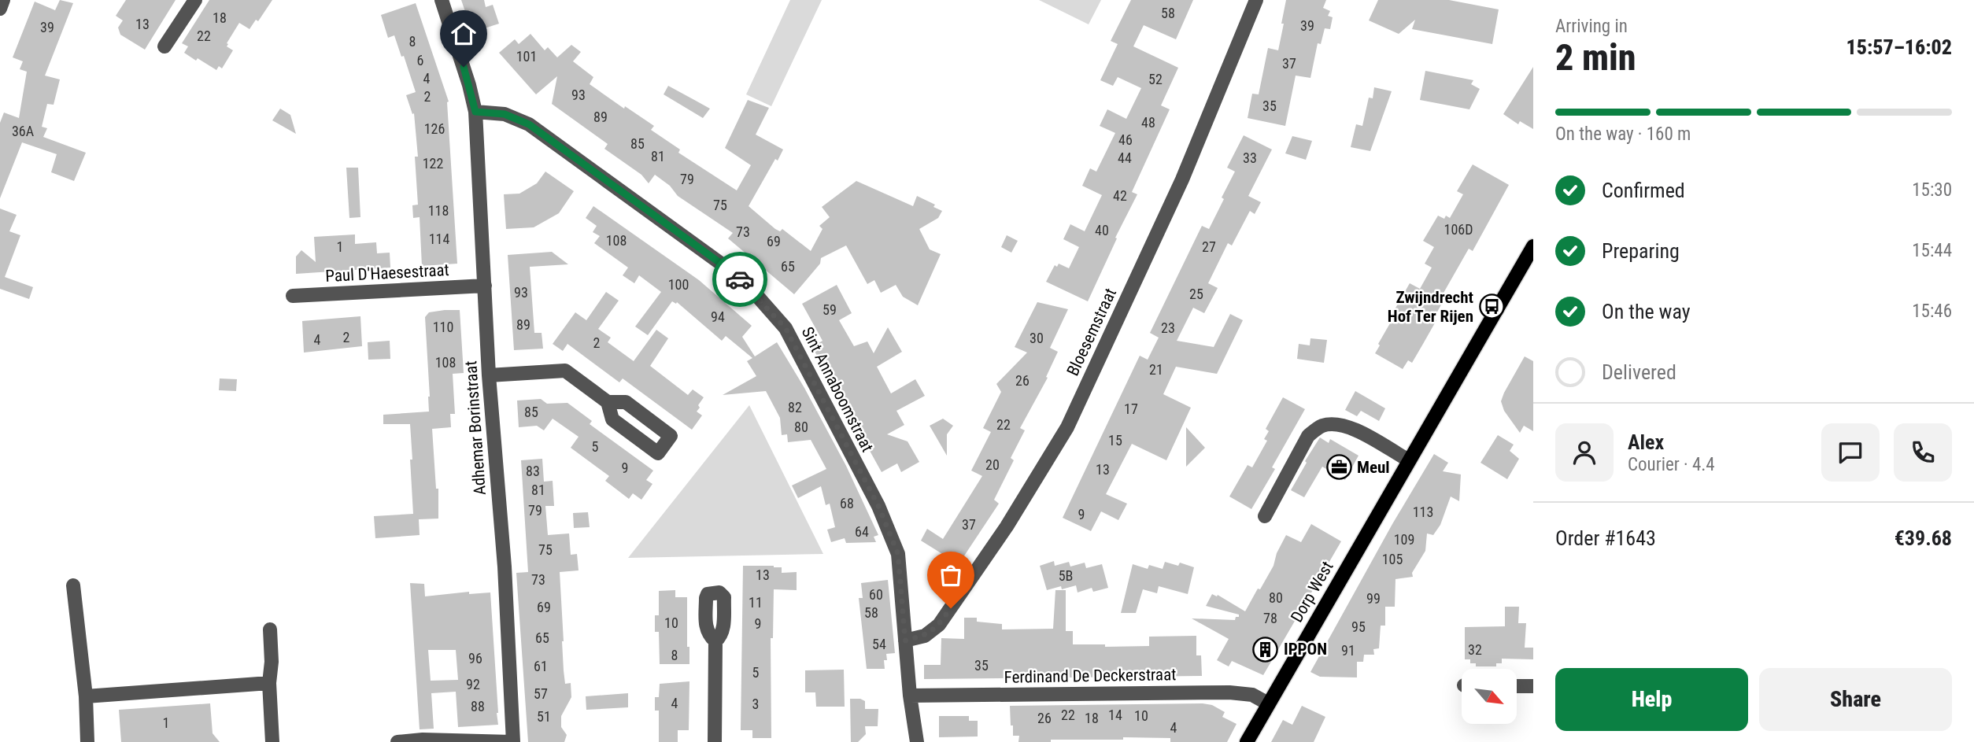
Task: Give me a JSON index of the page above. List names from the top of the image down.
{
  "streets": {
    "main road": ["Dorp West"],
    "street": [
      "Paul D'Haesestraat",
      "Bloesemstraat",
      "Sint Annaboomstraat",
      "Adhemar Borinstraat",
      "Ferdinand De Deckerstraat"
    ]
  },
  "crossings": [
    ["Paul D'Haesestraat", "Adhemar Borinstraat"],
    ["Bloesemstraat", "Sint Annaboomstraat"],
    ["Sint Annaboomstraat", "Adhemar Borinstraat"],
    ["Sint Annaboomstraat", "Ferdinand De Deckerstraat"],
    ["Dorp West", "Ferdinand De Deckerstraat"]
  ],
  "places": {
    "bus stop": ["Zwijndrecht Hof Ter Rijen"],
    "office": ["Meul"],
    "building": ["IPPON"]
  },
  "house_numbers": [
    "58",
    "18",
    "13",
    "39",
    "39",
    "22",
    "8",
    "101",
    "6",
    "37",
    "4",
    "52",
    "93",
    "2",
    "35",
    "89",
    "48",
    "126",
    "36A",
    "46",
    "85",
    "81",
    "44",
    "33",
    "122",
    "79",
    "42",
    "75",
    "118",
    "106D",
    "40",
    "73",
    "114",
    "108",
    "69",
    "1",
    "27",
    "65",
    "100",
    "93",
    "25",
    "59",
    "94",
    "89",
    "110",
    "23",
    "2",
    "30",
    "4",
    "2",
    "108",
    "21",
    "26",
    "82",
    "17",
    "85",
    "22",
    "80",
    "15",
    "5",
    "20",
    "9",
    "13",
    "83",
    "81",
    "68",
    "79",
    "113",
    "9",
    "37",
    "64",
    "109",
    "75",
    "105",
    "13",
    "5B",
    "73",
    "60",
    "80",
    "99",
    "11",
    "69",
    "58",
    "78",
    "10",
    "9",
    "95",
    "65",
    "54",
    "32",
    "91",
    "8",
    "96",
    "35",
    "61",
    "5",
    "92",
    "57",
    "4",
    "3",
    "88",
    "22",
    "14",
    "10",
    "51",
    "26",
    "18",
    "1",
    "4"
  ],
  "north": "bottom right",
  "page": {
    "heading": ["2 min", "Arriving in", "15:57–16:02"],
    "panel": [
      "Alex",
      "Courier · 4.4",
      "Order #1643",
      "€39.68"
    ],
    "bar": "On the way · 160 m",
    "list": [
      ["Confirmed", "15:30"],
      ["Preparing", "15:44"],
      ["On the way", "15:46"],
      "Delivered"
    ],
    "buttons": ["Help", "Share"]
  }
}
